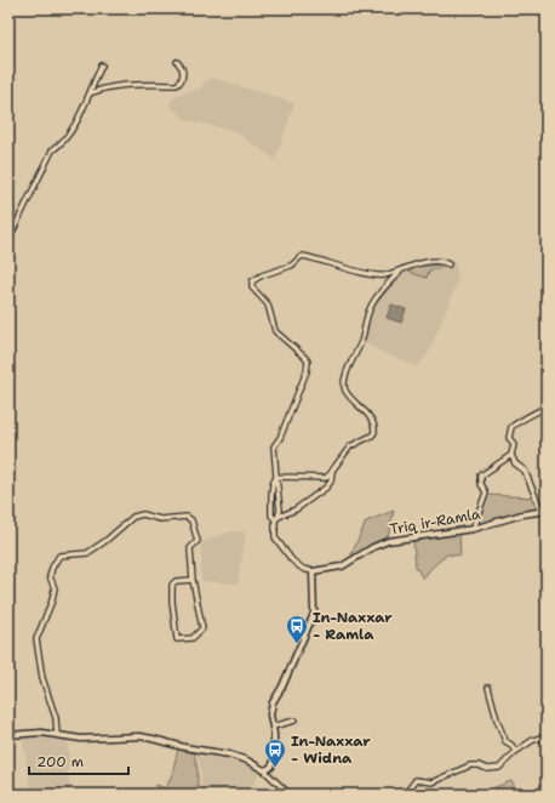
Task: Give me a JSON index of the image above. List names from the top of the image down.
{
  "streets": {
    "main road": ["Triq ir-Ramla"]
  },
  "places": {
    "bus stop": ["In-Naxxar - Ramla", "In-Naxxar - Widna"]
  },
  "scale_bar": "200 m"
}
